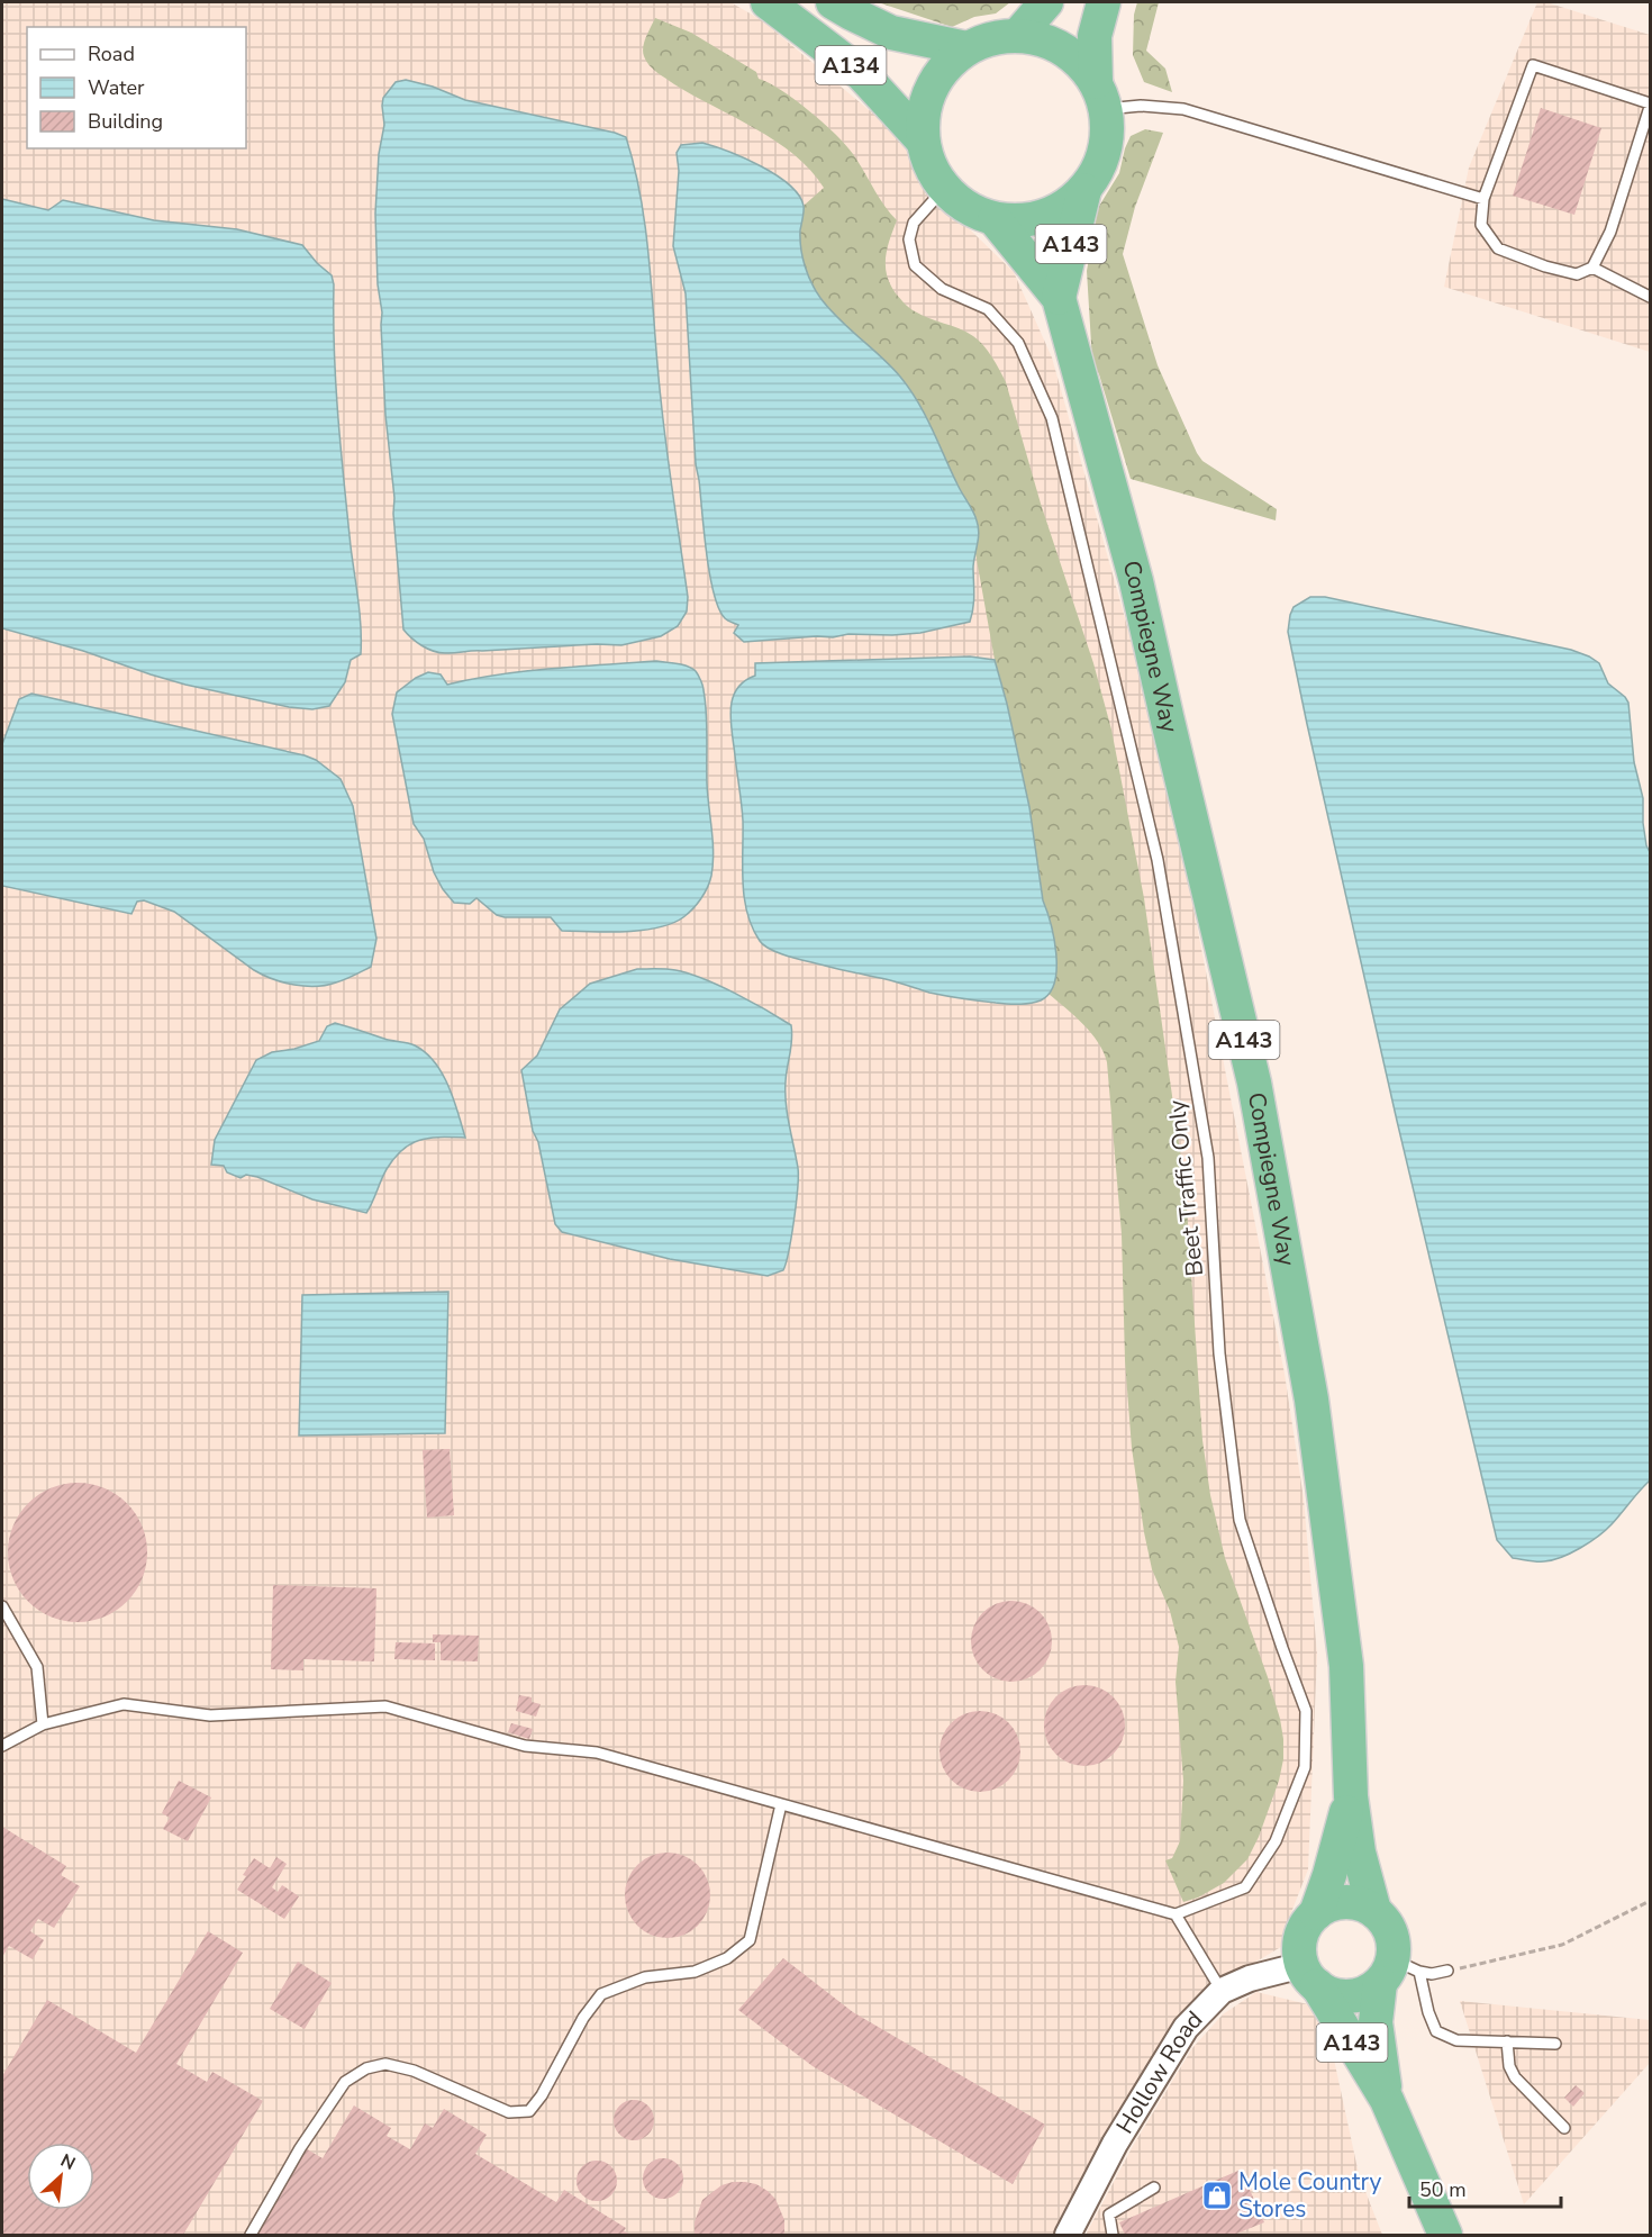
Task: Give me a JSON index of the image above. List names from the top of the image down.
{
  "streets": {
    "highway": ["A134", "A143", "Compiegne Way"],
    "street": ["Hollow Road"],
    "lane": ["Beet Traffic Only"]
  },
  "crossings": [
    ["A134", "Compiegne Way"],
    ["A134", "Beet Traffic Only"],
    ["A143", "Compiegne Way"],
    ["A143", "Hollow Road"],
    ["Compiegne Way", "Beet Traffic Only"],
    ["Compiegne Way", "Hollow Road"]
  ],
  "places": {
    "shop": ["Mole Country Stores"]
  },
  "legend": ["Road", "Water", "Building"],
  "scale_bar": "50 m",
  "north": "top right"
}
